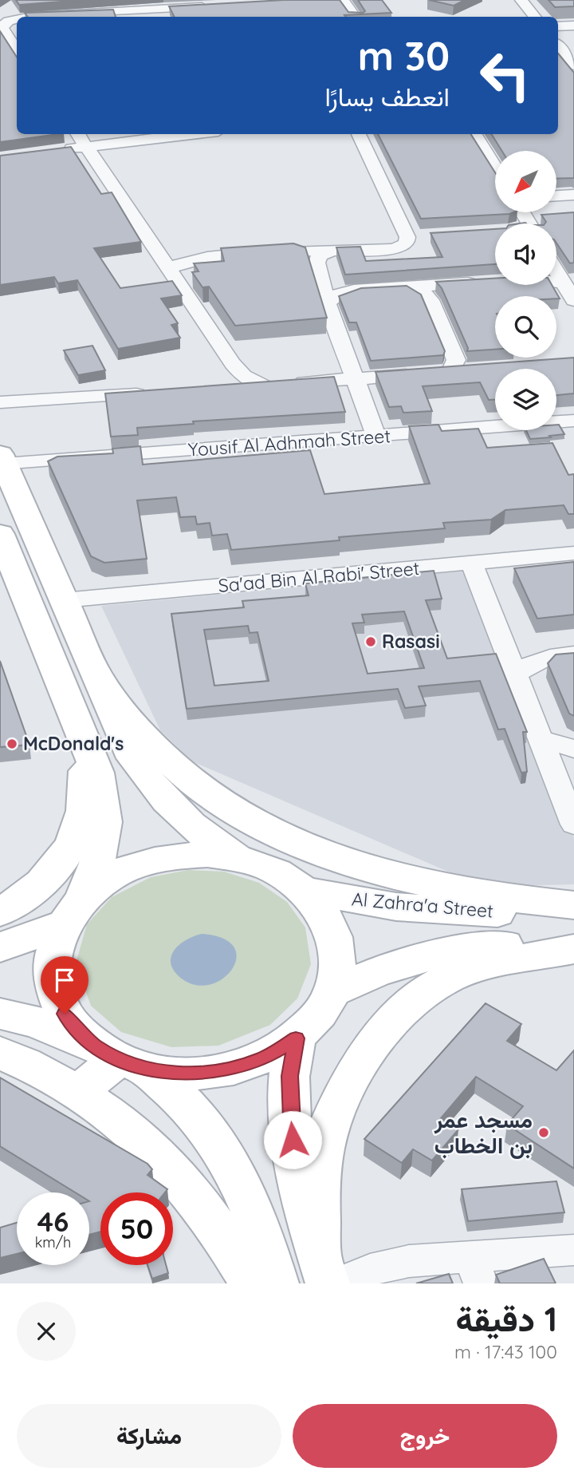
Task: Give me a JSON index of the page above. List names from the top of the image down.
{
  "streets": {
    "main road": ["Al Zahra'a Street"],
    "street": ["Yousif Al Adhmah Street", "Sa'ad Bin Al Rabi' Street"]
  },
  "places": ["Rasasi", "McDonald's", "مسجد عمر بن الخطاب"],
  "north": "bottom left",
  "page": {
    "turn": ["30 m", "انعطف يسارًا"],
    "speed": "46 km/h",
    "limit": "50",
    "heading": ["1 دقيقة", "100 m · 17:43"],
    "buttons": ["خروج", "مشاركة"]
  }
}
